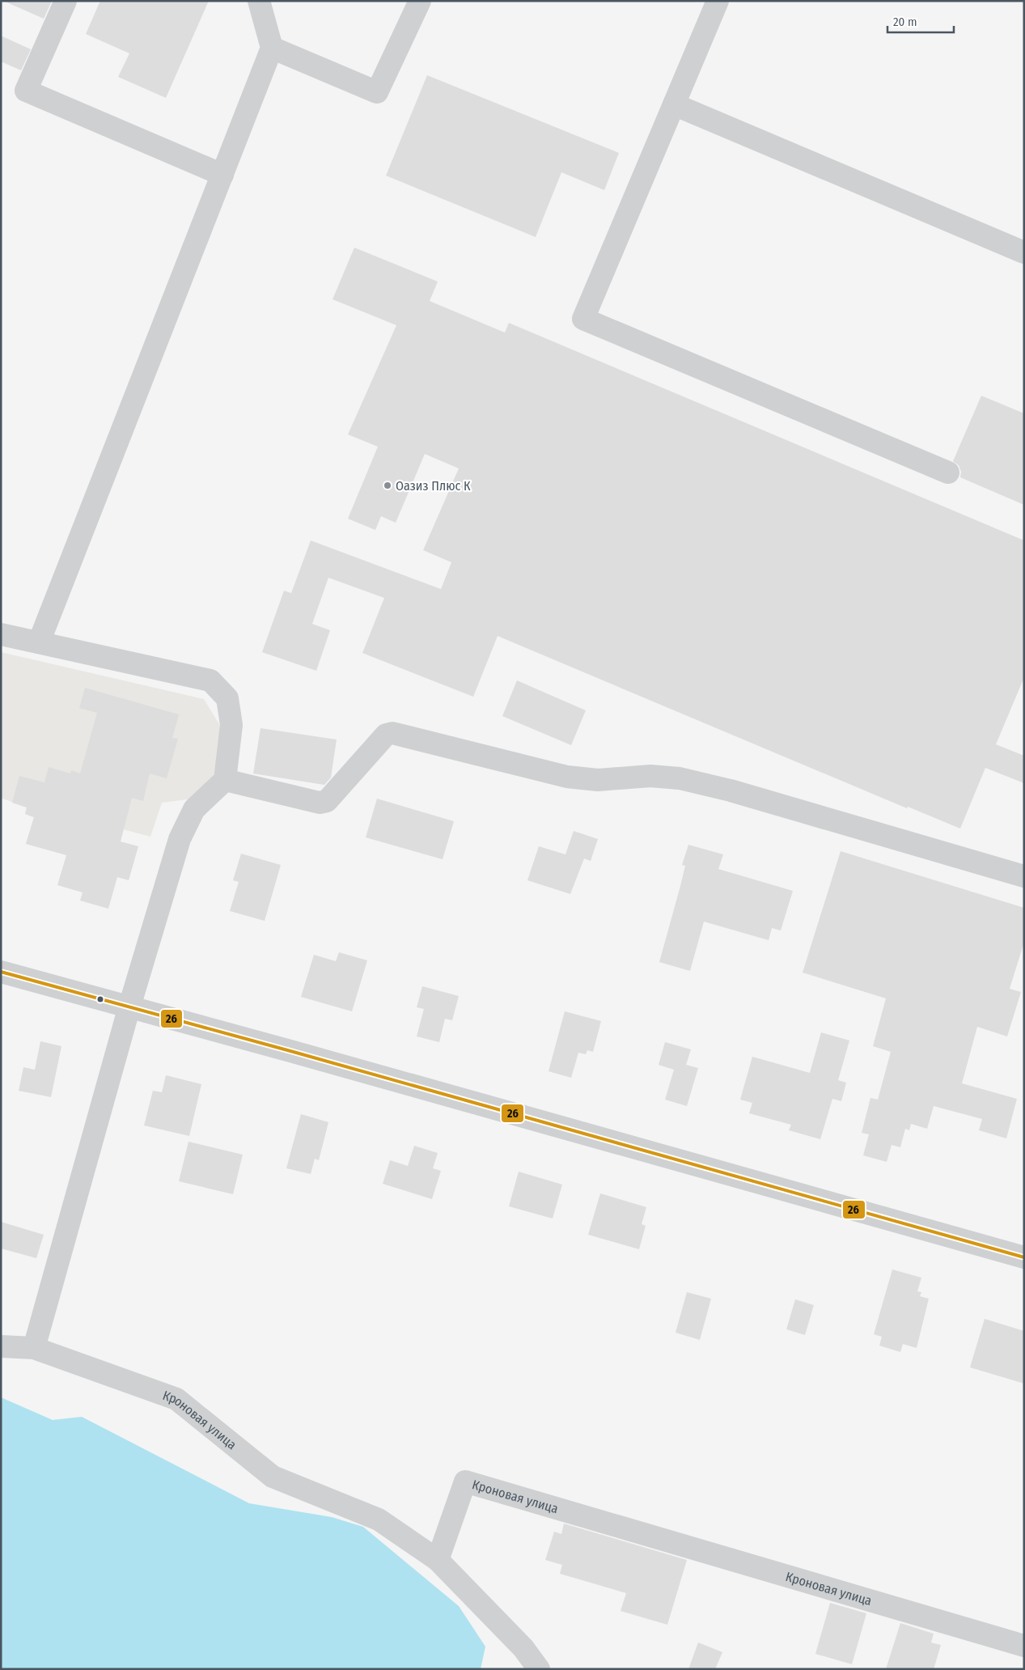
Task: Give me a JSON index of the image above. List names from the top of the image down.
{
  "streets": {
    "street": ["Кроновая улица"]
  },
  "places": ["Оазиз Плюс К"],
  "lines": ["transit line 26"],
  "scale_bar": "20 m"
}
